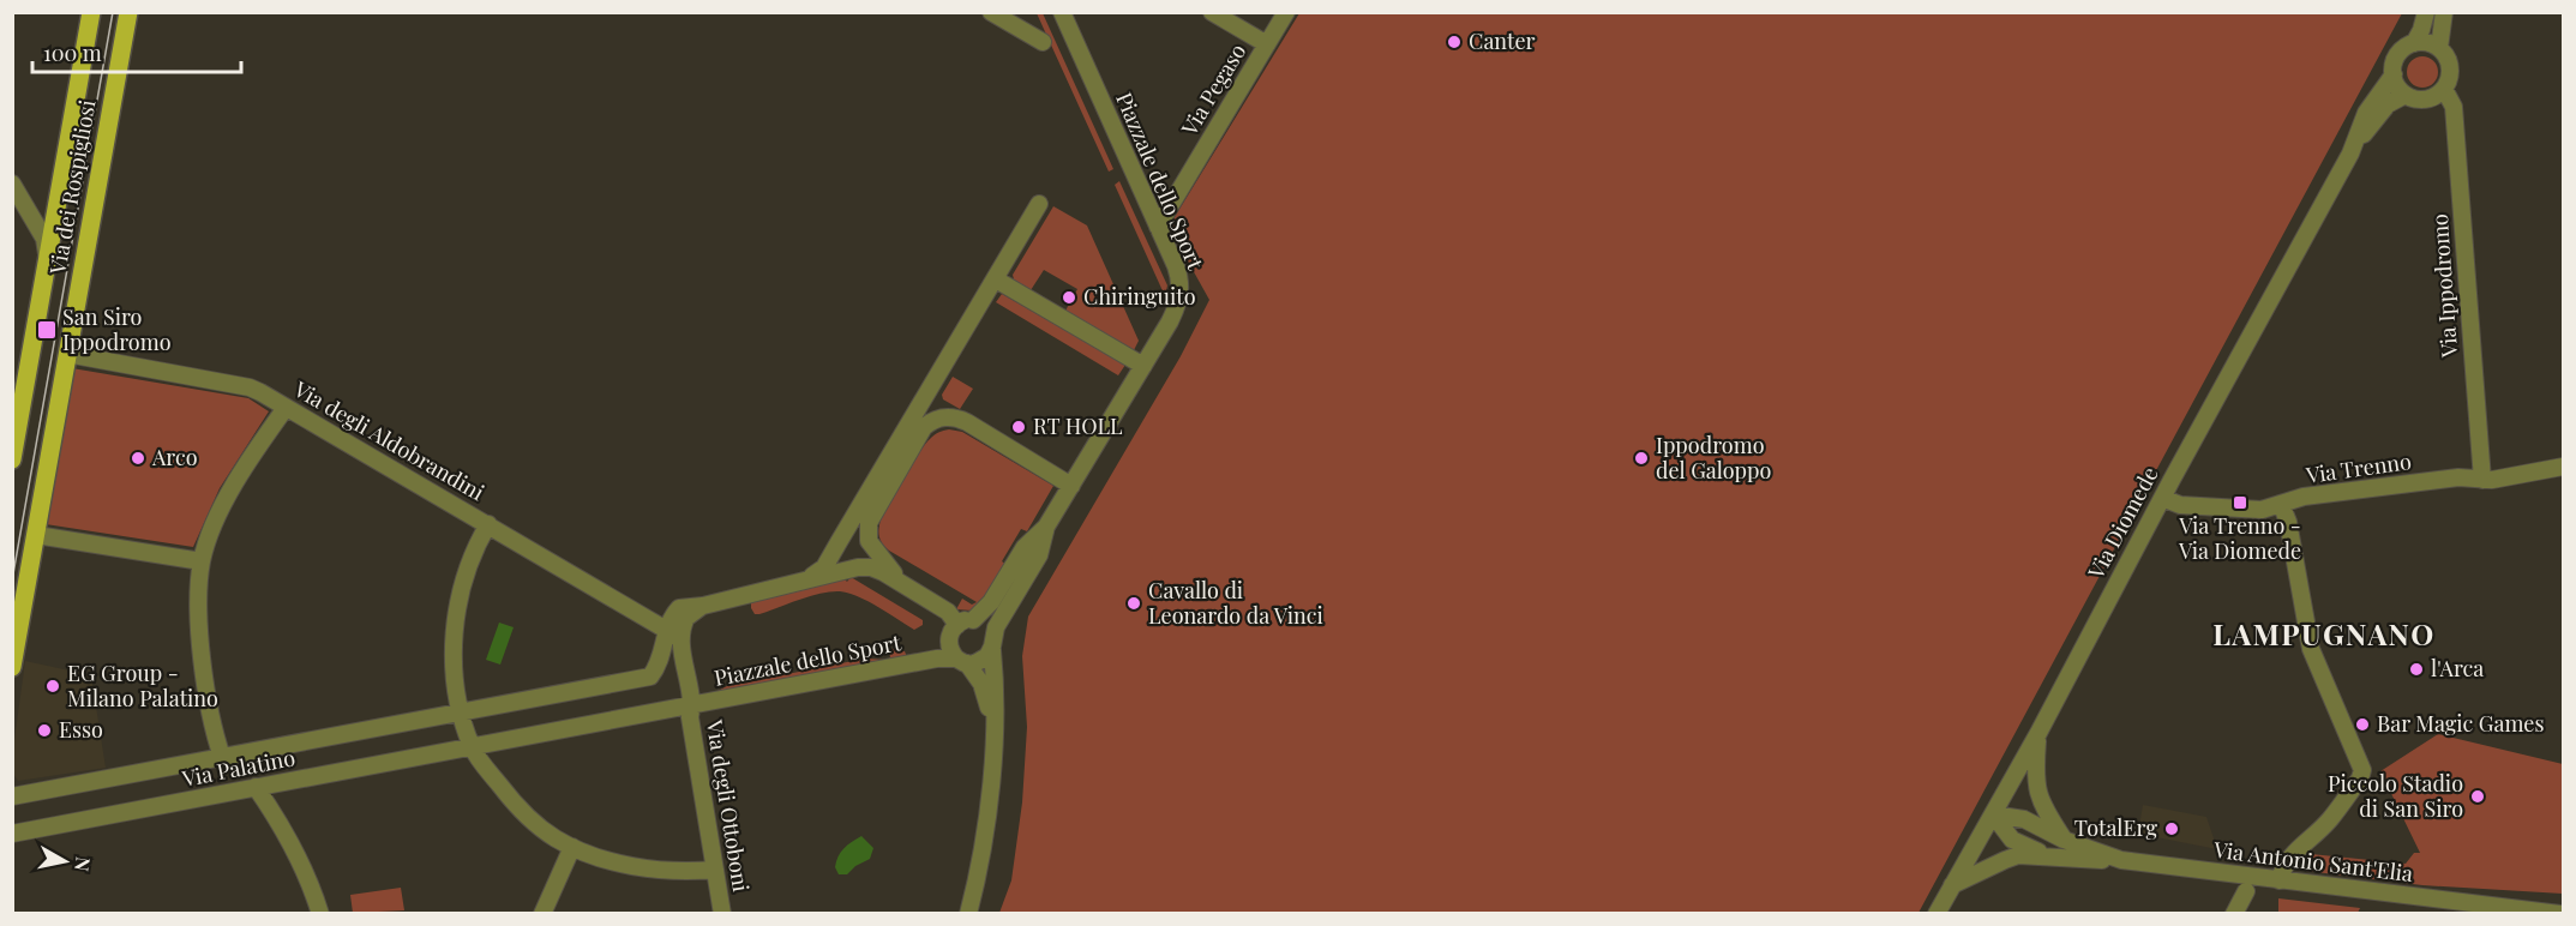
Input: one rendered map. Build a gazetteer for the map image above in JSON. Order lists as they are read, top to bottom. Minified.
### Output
{"streets":{"main road":["Via dei Rospigliosi"],"street":["Via Pegaso","Piazzale dello Sport","Via Ippodromo","Via degli Aldobrandini","Via Trenno","Via Diomede","Via Palatino","Via degli Ottoboni","Via Antonio Sant'Elia"]},"crossings":[["Via Pegaso","Piazzale dello Sport"],["Piazzale dello Sport","Via Palatino"],["Piazzale dello Sport","Via degli Ottoboni"],["Via dei Rospigliosi","Via degli Aldobrandini"],["Via Ippodromo","Via Trenno"],["Via Ippodromo","Via Diomede"],["Via degli Aldobrandini","Via Palatino"],["Via Trenno","Via Diomede"],["Via Diomede","Via Antonio Sant'Elia"],["Via Palatino","Via degli Ottoboni"]],"districts":["LAMPUGNANO"],"places":{"other":["Canter","Chiringuito","RT HOLL","Arco","Ippodromo del Galoppo","Cavallo di Leonardo da Vinci","l'Arca","EG Group - Milano Palatino","Bar Magic Games","Esso","Piccolo Stadio di San Siro","TotalErg"],"transit":["San Siro Ippodromo","Via Trenno - Via Diomede"]},"scale_bar":"100 m","north":"right"}
